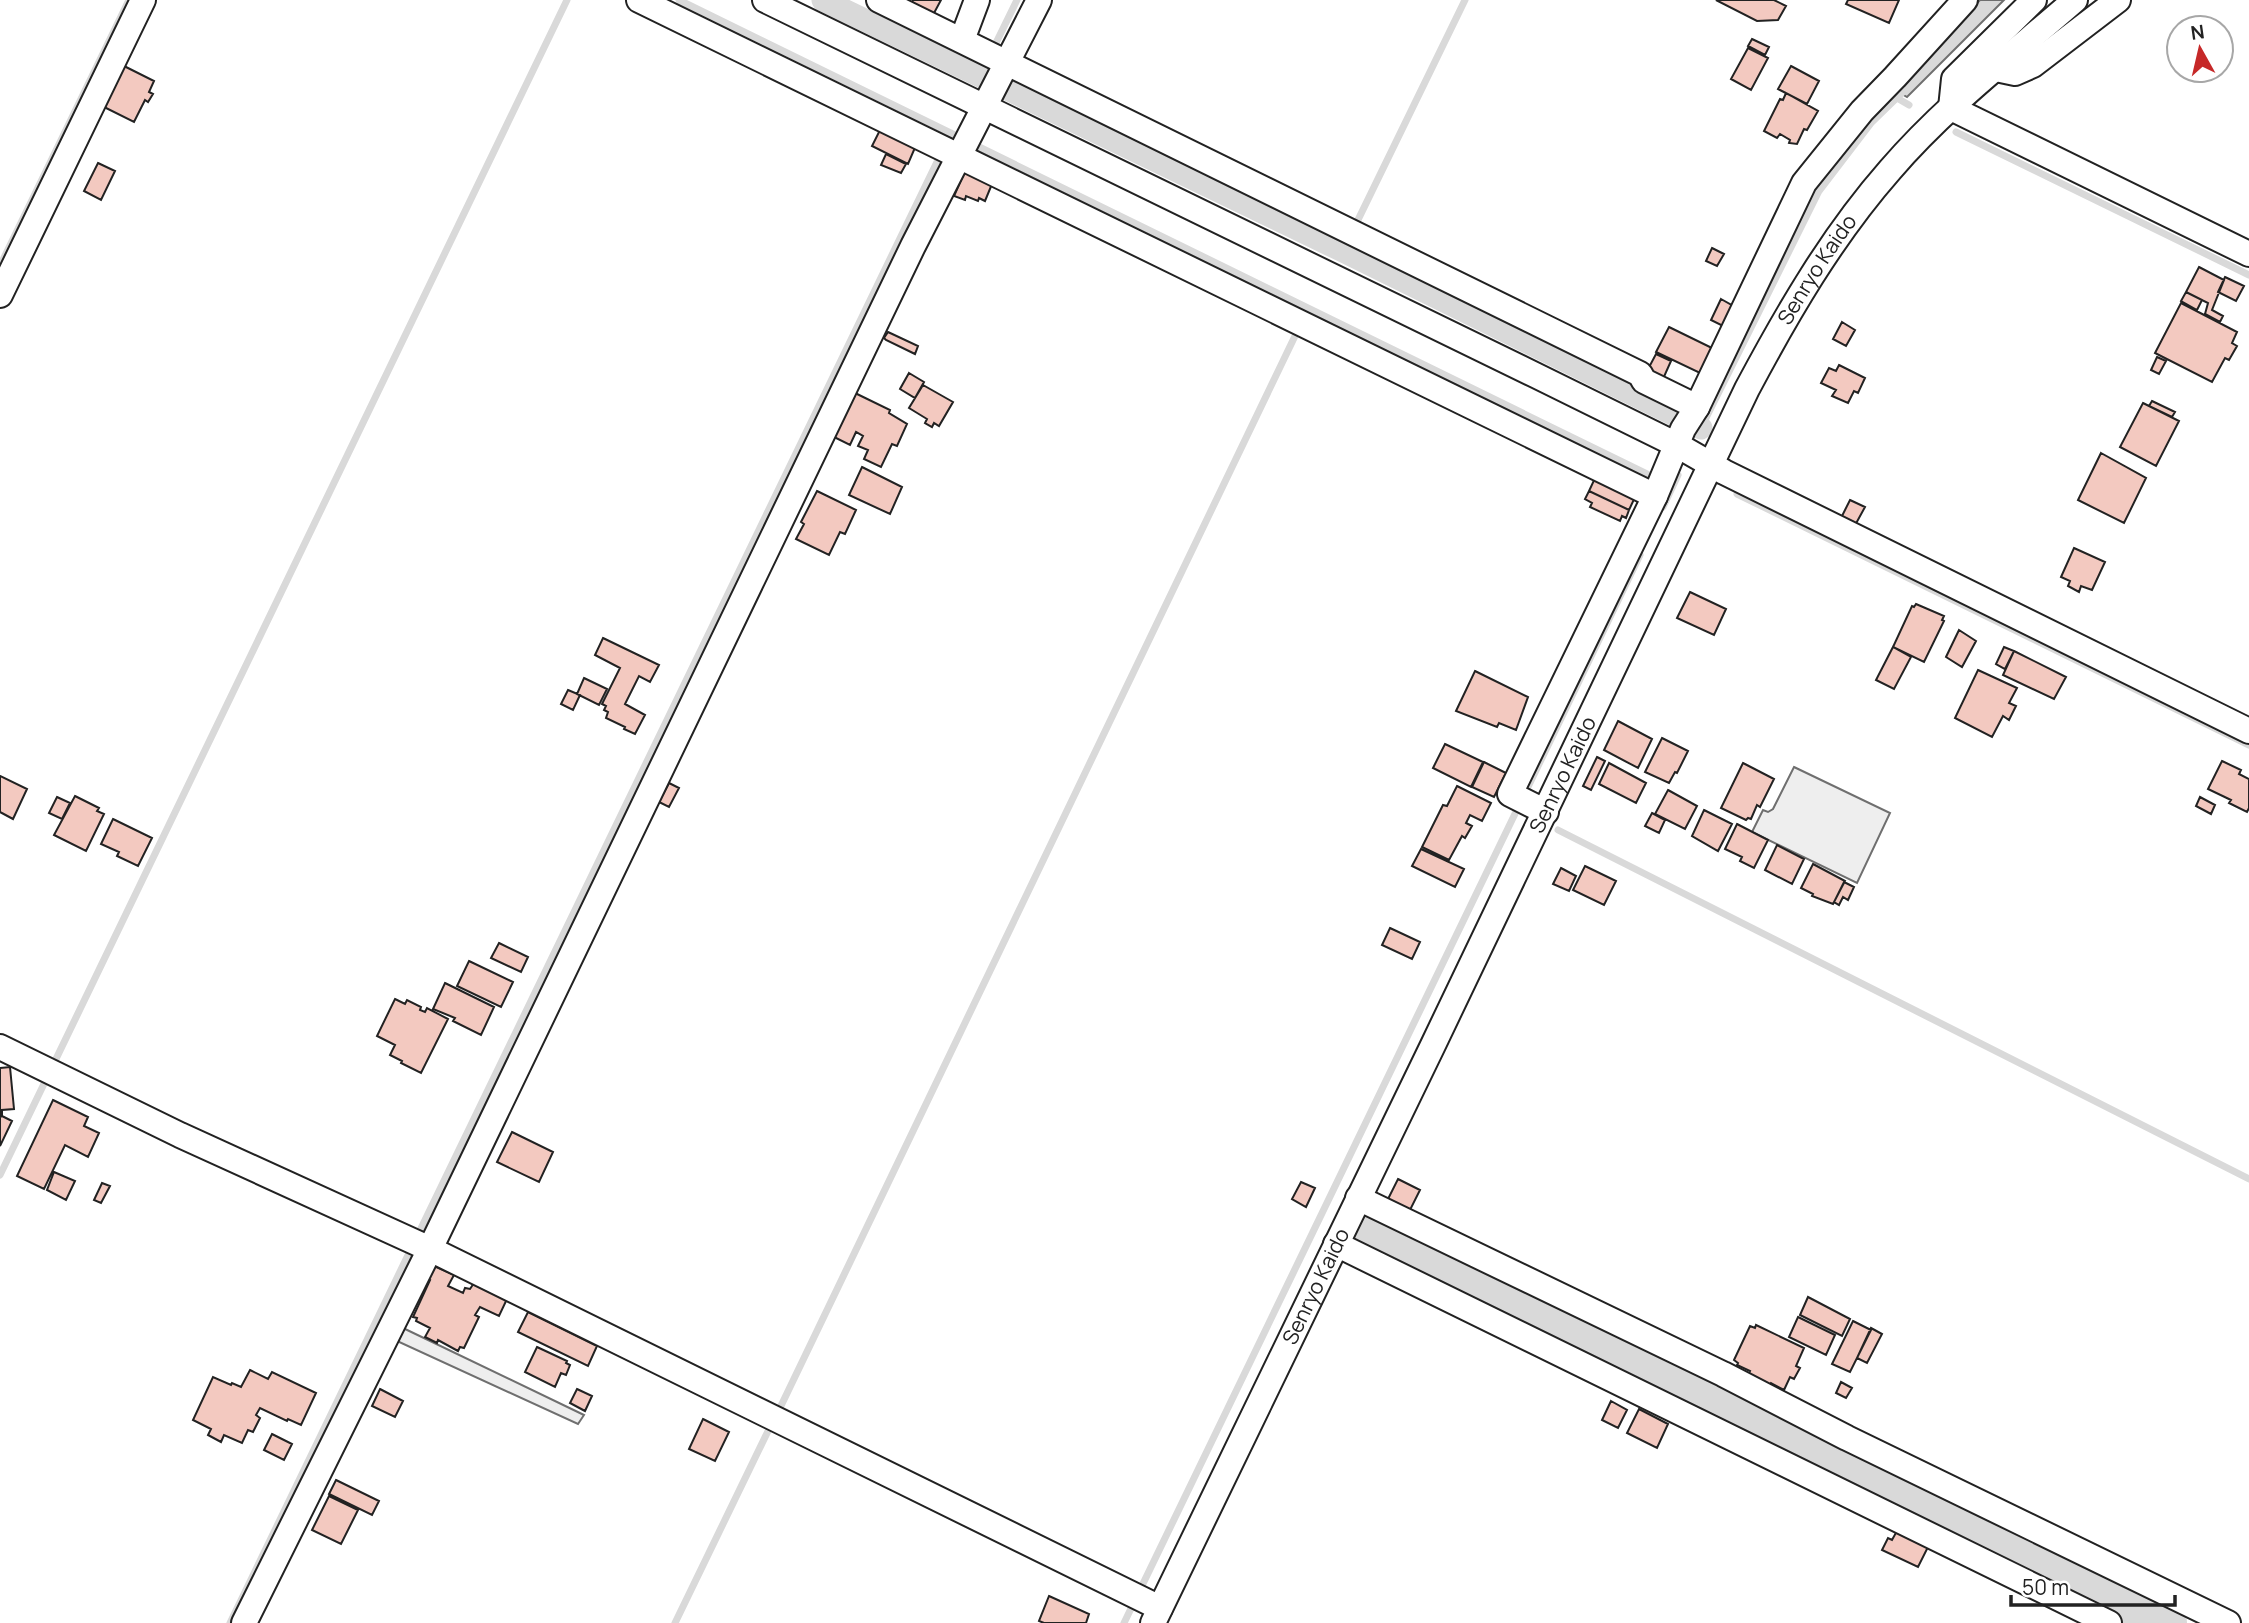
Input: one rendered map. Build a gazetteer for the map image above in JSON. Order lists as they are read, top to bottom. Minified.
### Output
{"streets":{"street":["Senryo Kaido"]},"scale_bar":"50 m","north":"top"}
